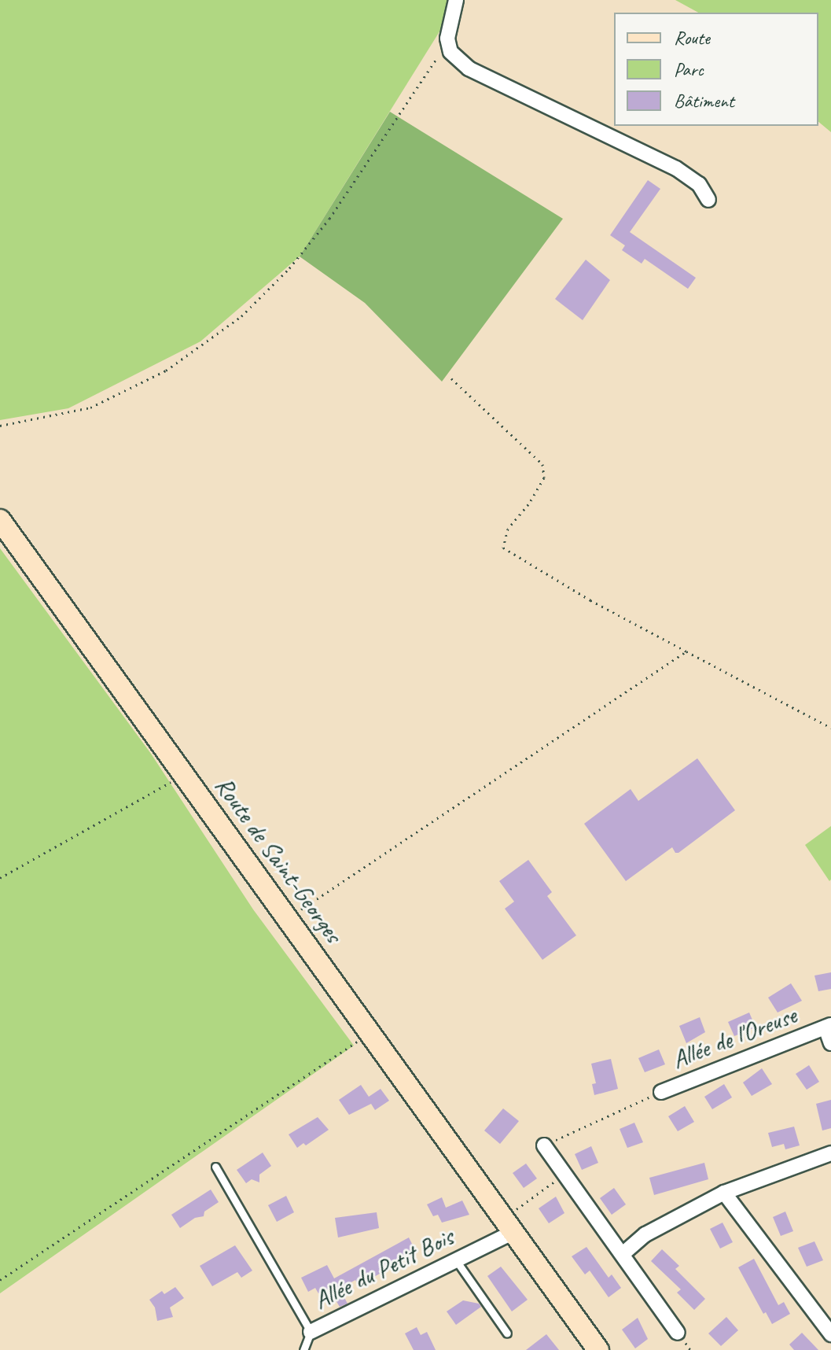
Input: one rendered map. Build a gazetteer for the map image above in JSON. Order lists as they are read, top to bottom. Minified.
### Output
{"streets":{"main road":["Route de Saint-Georges"],"street":["Allée de l'Oreuse","Allée du Petit Bois"]},"crossings":[["Route de Saint-Georges","Allée du Petit Bois"]],"legend":["Route","Parc","Bâtiment"]}
